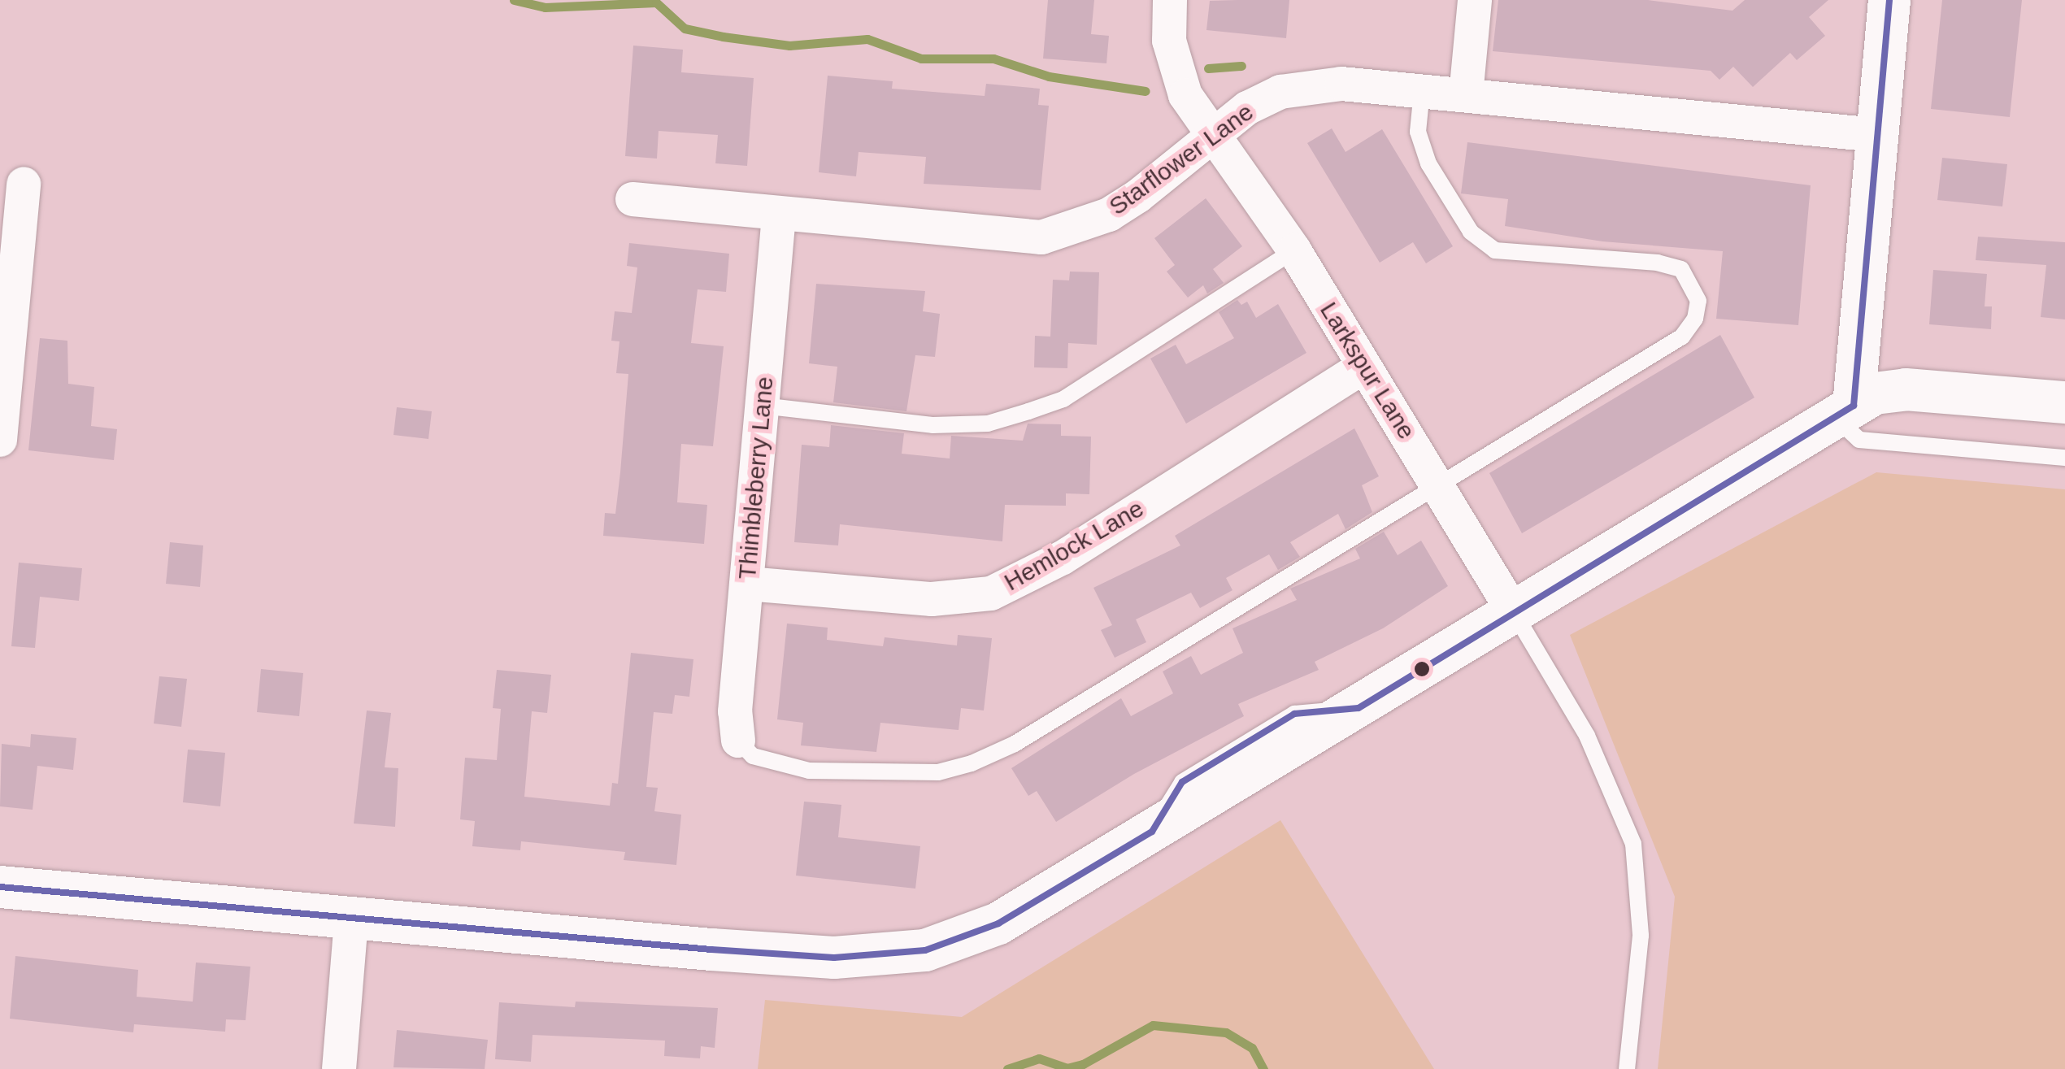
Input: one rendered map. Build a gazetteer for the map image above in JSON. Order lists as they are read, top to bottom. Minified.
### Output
{"streets":{"street":["Starflower Lane","Larkspur Lane","Thimbleberry Lane","Hemlock Lane"]},"crossings":[["Starflower Lane","Larkspur Lane"],["Starflower Lane","Thimbleberry Lane"],["Larkspur Lane","Hemlock Lane"],["Thimbleberry Lane","Hemlock Lane"]]}
